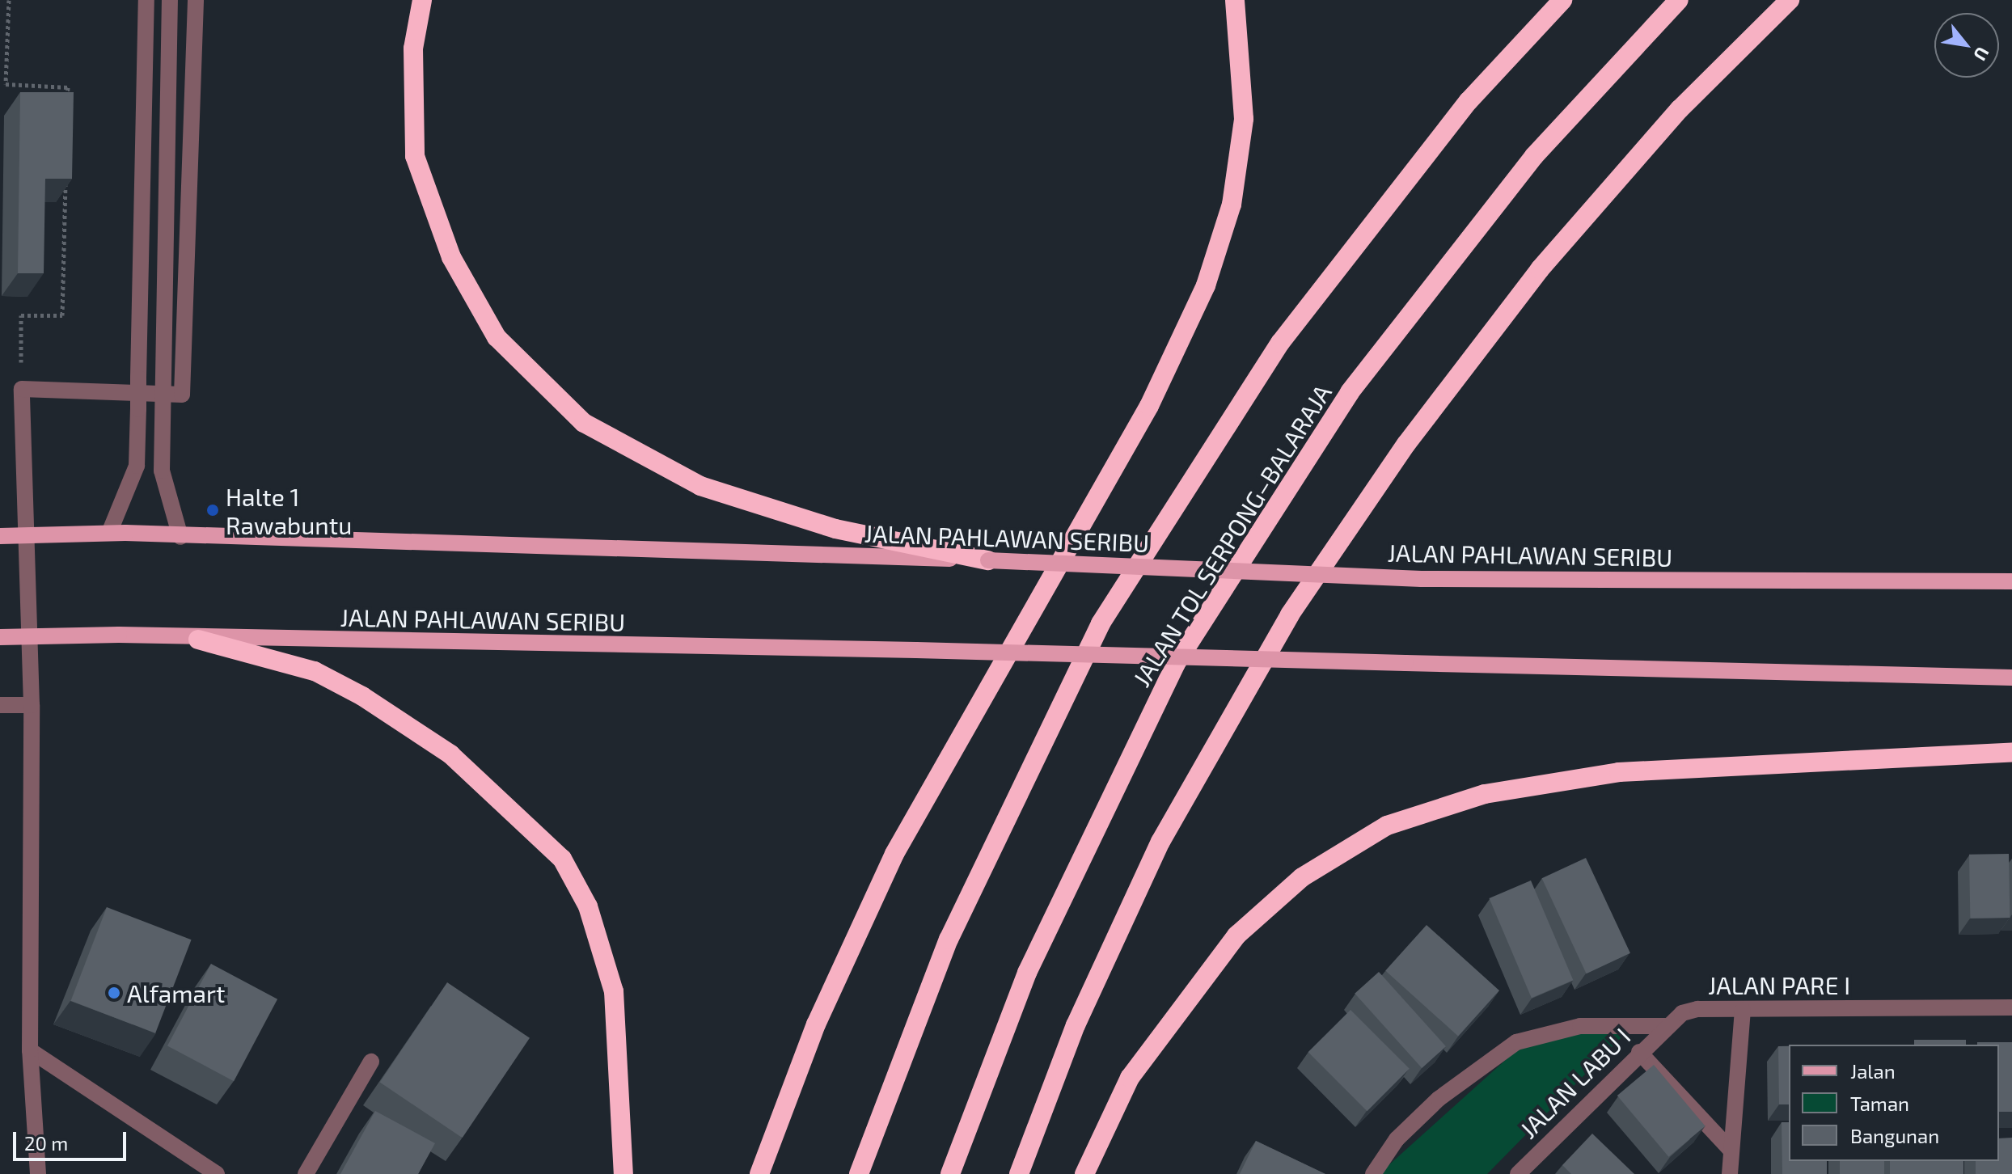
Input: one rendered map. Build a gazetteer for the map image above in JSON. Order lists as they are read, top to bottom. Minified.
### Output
{"streets":{"highway":["JALAN TOL SERPONG–BALARAJA"],"main road":["JALAN PAHLAWAN SERIBU"],"street":["JALAN PARE I","JALAN LABU I"]},"crossings":[["JALAN PARE I","JALAN LABU I"]],"places":["Halte 1 Rawabuntu","Alfamart"],"legend":["Jalan","Taman","Bangunan"],"scale_bar":"20 m","north":"bottom right"}
